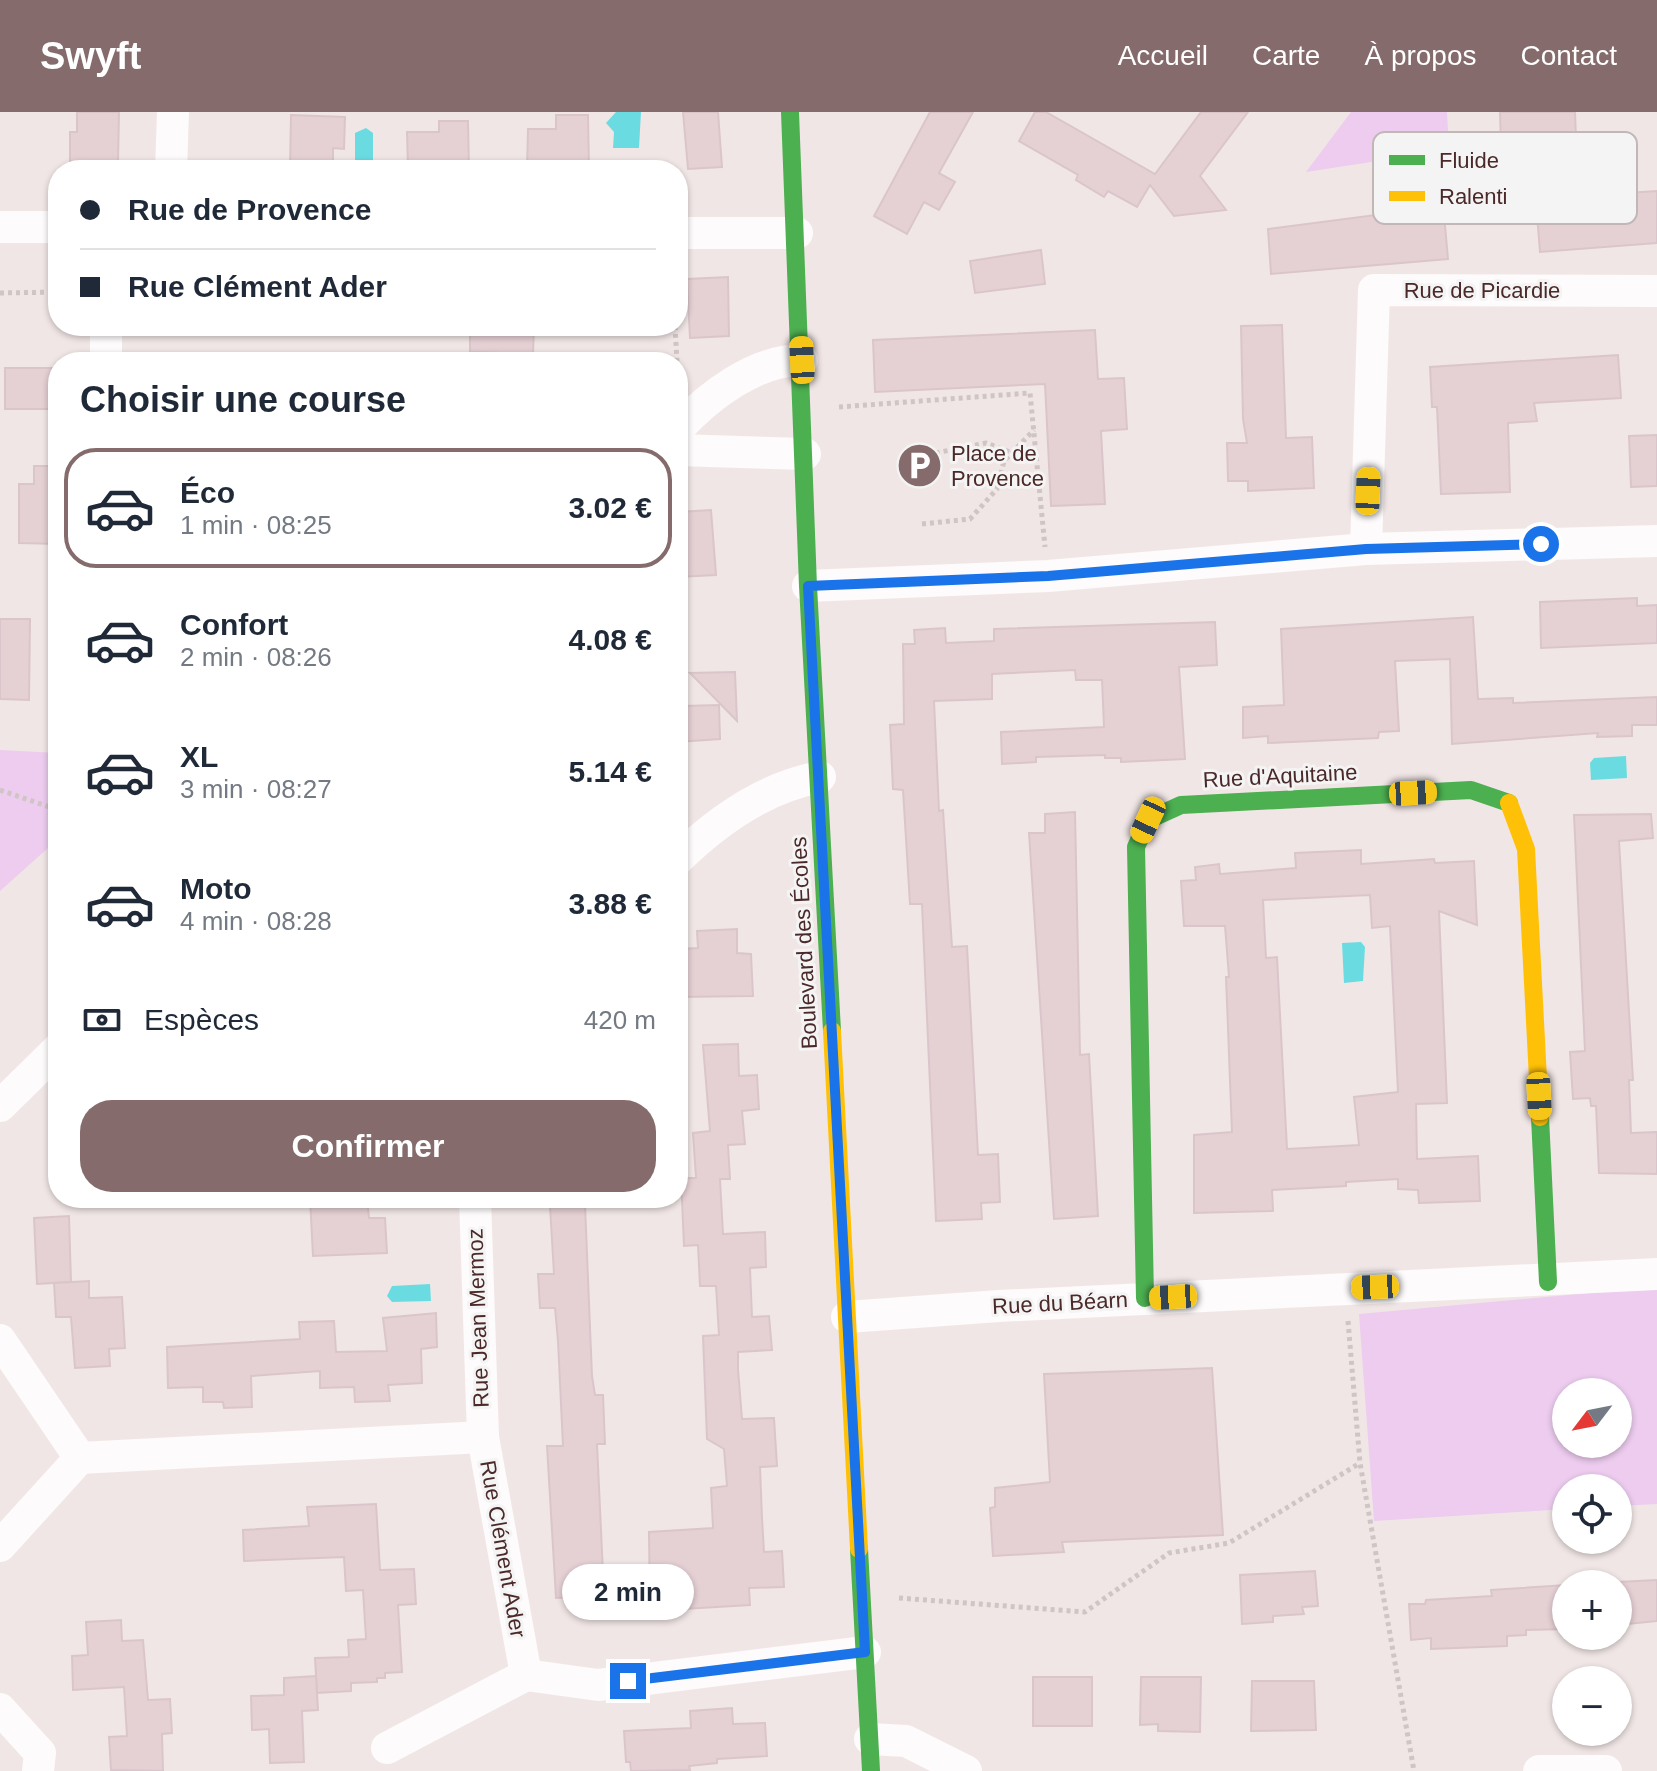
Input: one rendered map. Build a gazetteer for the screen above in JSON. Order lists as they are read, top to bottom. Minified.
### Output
{"streets":{"street":["Rue de Picardie","Rue d'Aquitaine","Boulevard des Écoles","Rue du Béarn","Rue Jean Mermoz","Rue Clément Ader"]},"crossings":[["Rue d'Aquitaine","Rue du Béarn"],["Boulevard des Écoles","Rue du Béarn"],["Rue Jean Mermoz","Rue Clément Ader"]],"places":{"parking":["Place de Provence"]},"legend":["Fluide","Ralenti"],"north":"bottom left","page":{"header":"Swyft","nav":["Accueil","Carte","À propos","Contact"],"banner":["Rue de Provence","Rue Clément Ader"],"heading":"Choisir une course","list":[{"name":"Éco","note":"1 min · 08:25","value":"3.02 €"},{"name":"Confort","note":"2 min · 08:26","value":"4.08 €"},{"name":"XL","note":"3 min · 08:27","value":"5.14 €"},{"name":"Moto","note":"4 min · 08:28","value":"3.88 €"}],"pay":["Espèces","420 m"],"buttons":"Confirmer","map_buttons":["+","−"],"bubble":"2 min"}}
